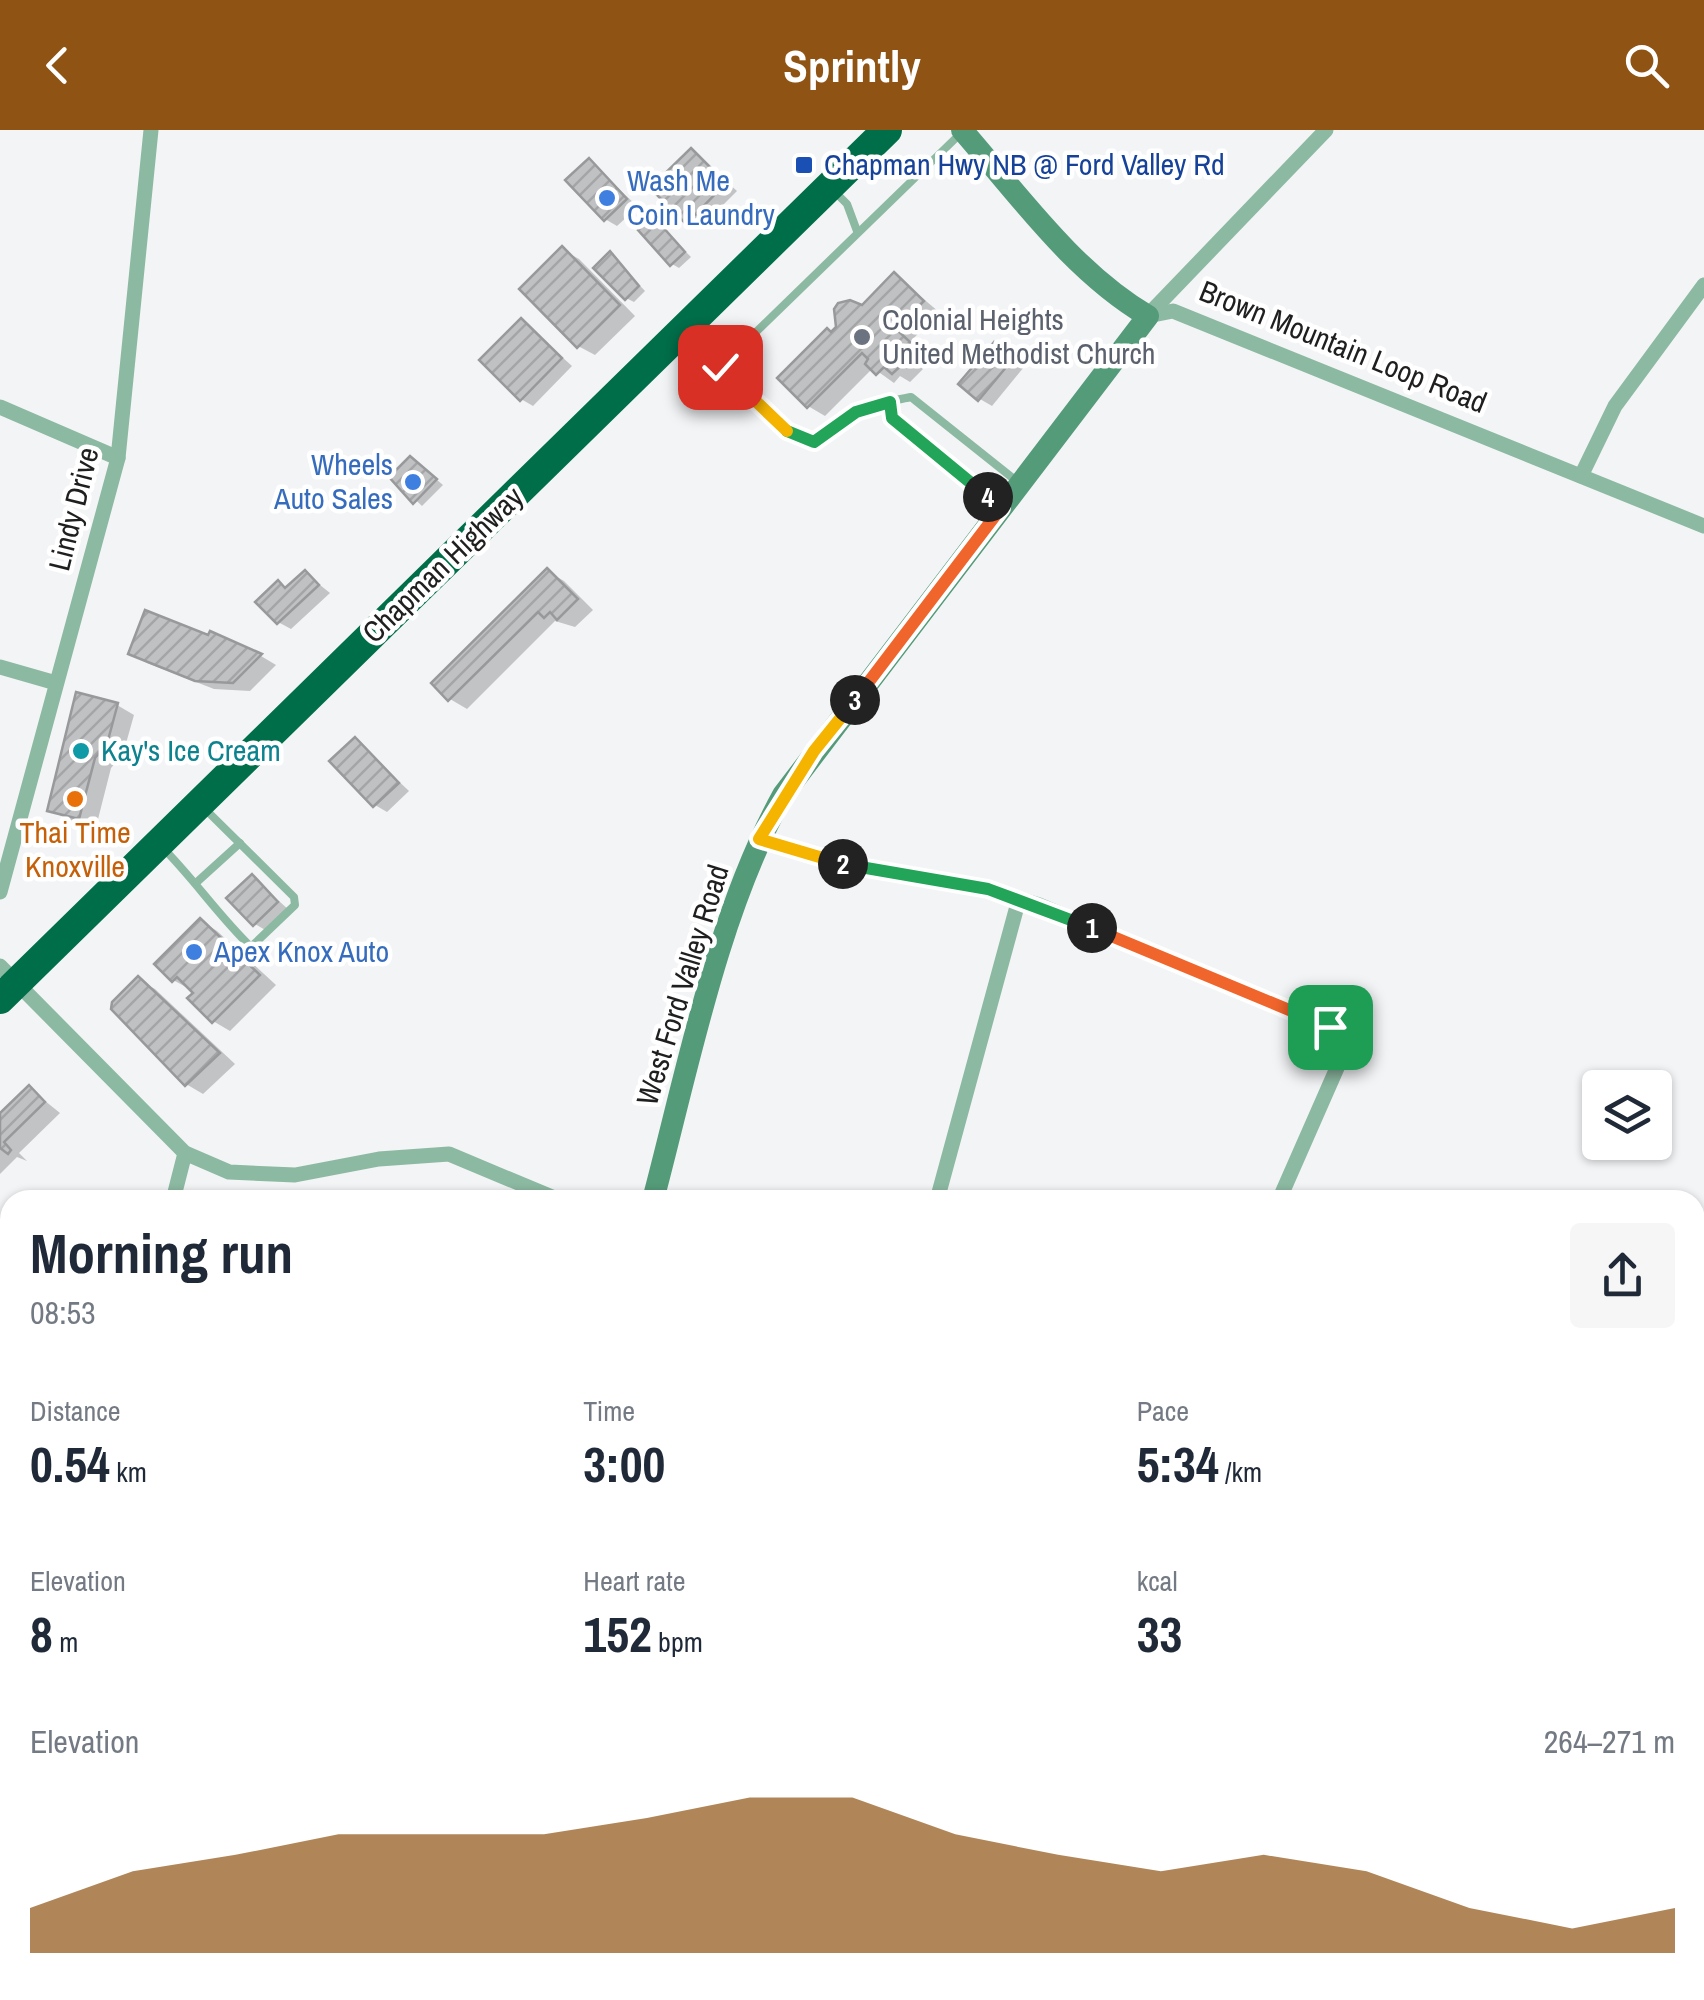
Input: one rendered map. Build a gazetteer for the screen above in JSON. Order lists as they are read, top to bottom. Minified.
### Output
{"streets":{"highway":["Chapman Highway"],"street":["Brown Mountain Loop Road","Lindy Drive","West Ford Valley Road"]},"crossings":[["Brown Mountain Loop Road","West Ford Valley Road"]],"places":{"transit":["Chapman Hwy NB @ Ford Valley Rd"],"other":["Wash Me Coin Laundry","Colonial Heights United Methodist Church","Wheels Auto Sales","Kay's Ice Cream","Thai Time Knoxville","Apex Knox Auto"]},"page":{"header":"Sprintly","pins":["4","3","2","1"],"heading":["Morning run","08:53"],"stats":[["Distance","0.54 km"],["Time","3:00"],["Pace","5:34 /km"],["Elevation","8 m"],["Heart rate","152 bpm"],["kcal","33"]],"chart":["Elevation","264–271 m"]}}
